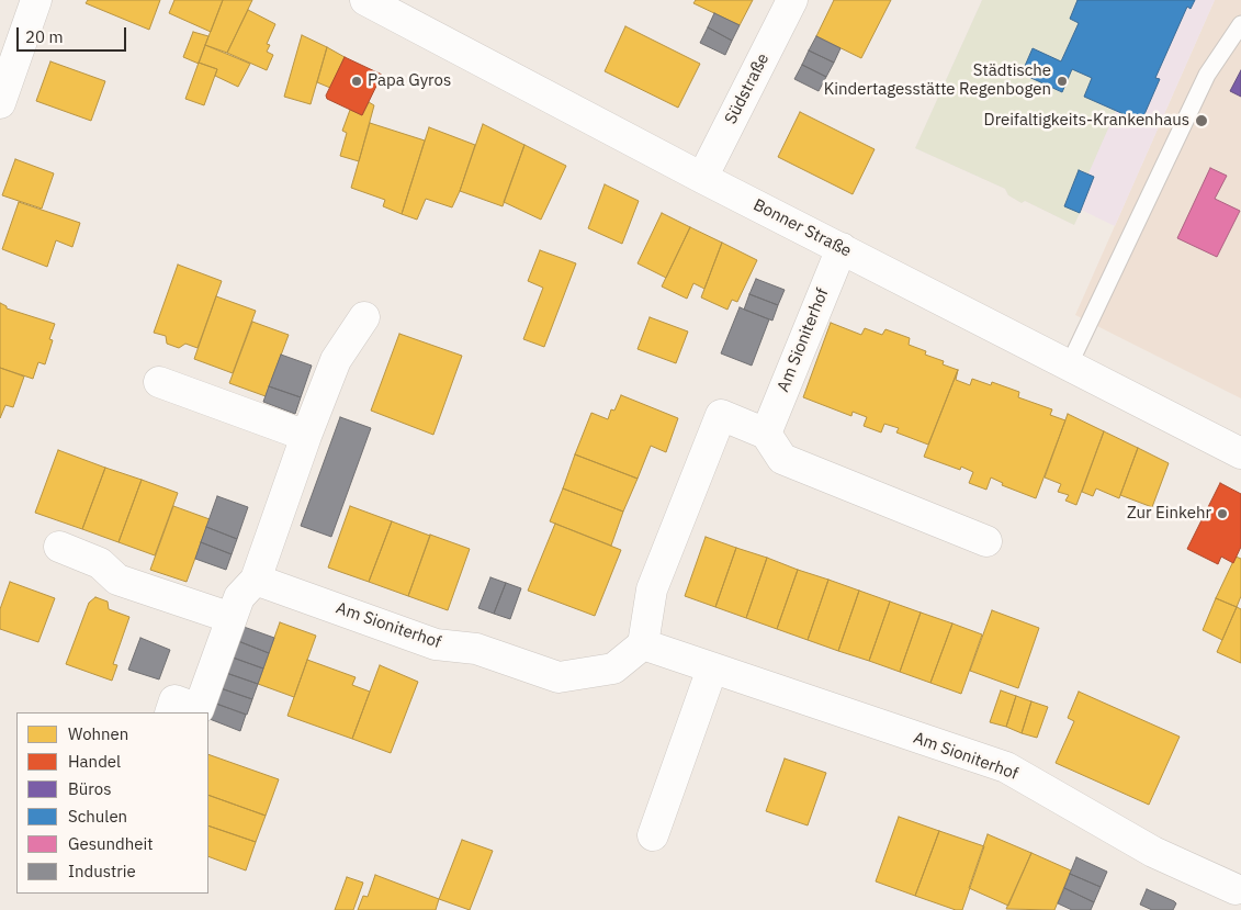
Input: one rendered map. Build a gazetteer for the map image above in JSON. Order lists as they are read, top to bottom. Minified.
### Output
{"streets":{"street":["Südstraße","Bonner Straße","Am Sioniterhof"]},"crossings":[["Südstraße","Bonner Straße"],["Bonner Straße","Am Sioniterhof"]],"places":["Papa Gyros","Städtische Kindertagesstätte Regenbogen","Dreifaltigkeits-Krankenhaus","Zur Einkehr"],"legend":["Wohnen","Handel","Büros","Schulen","Gesundheit","Industrie"],"scale_bar":"20 m"}
